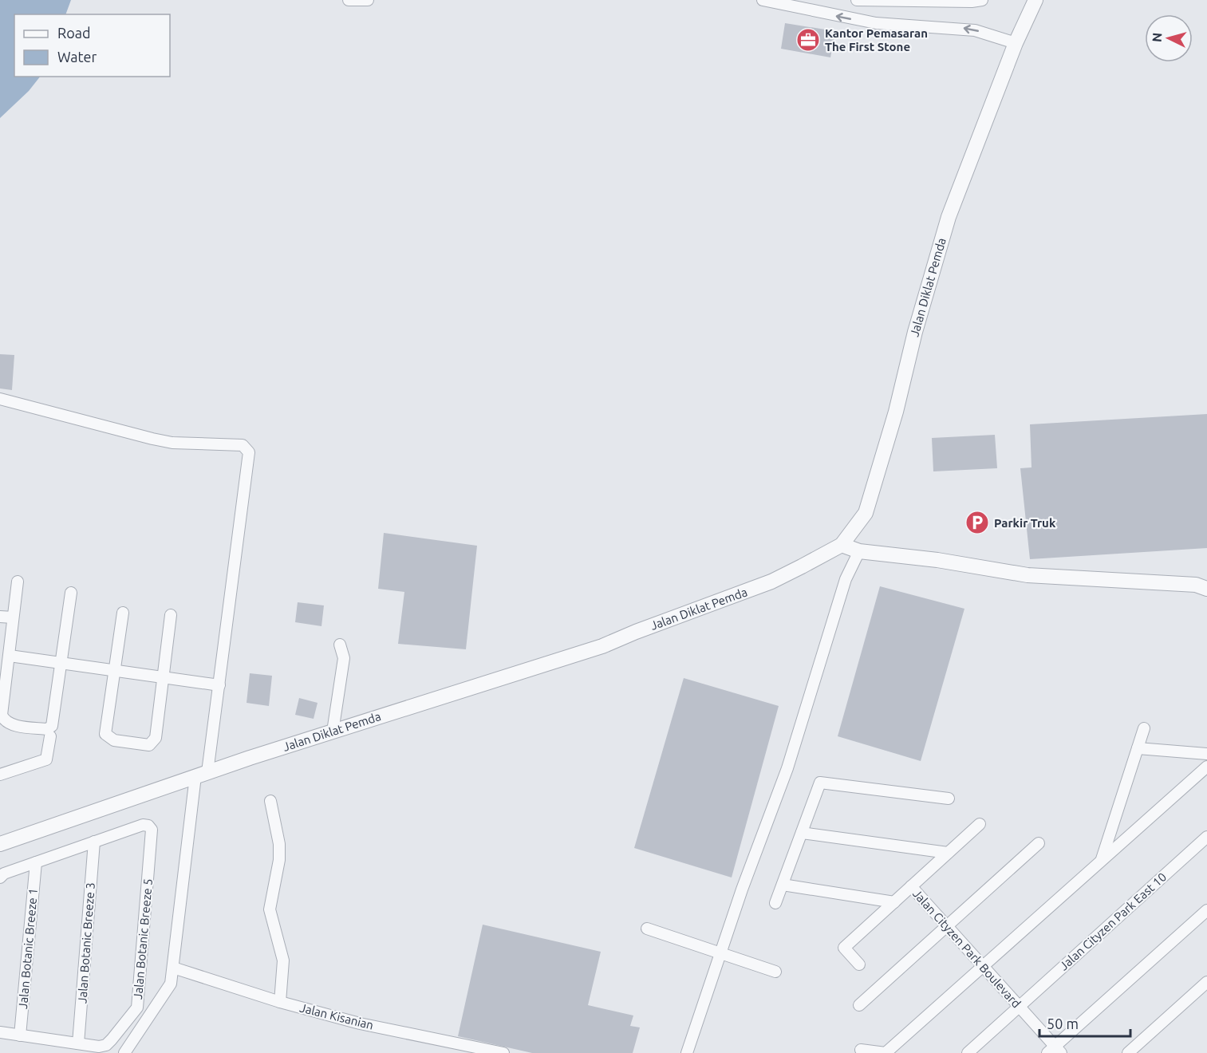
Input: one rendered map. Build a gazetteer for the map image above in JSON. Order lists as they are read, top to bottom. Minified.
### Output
{"streets":{"street":["Jalan Diklat Pemda","Jalan Cityzen Park East 10","Jalan Botanic Breeze 5","Jalan Botanic Breeze 3","Jalan Botanic Breeze 1","Jalan Cityzen Park Boulevard","Jalan Kisanian"]},"crossings":[["Jalan Cityzen Park East 10","Jalan Cityzen Park Boulevard"],["Jalan Botanic Breeze 5","Jalan Botanic Breeze 3"]],"places":{"office":["Kantor Pemasaran The First Stone"],"parking":["Parkir Truk"]},"legend":["Road","Water"],"scale_bar":"50 m","north":"left"}
